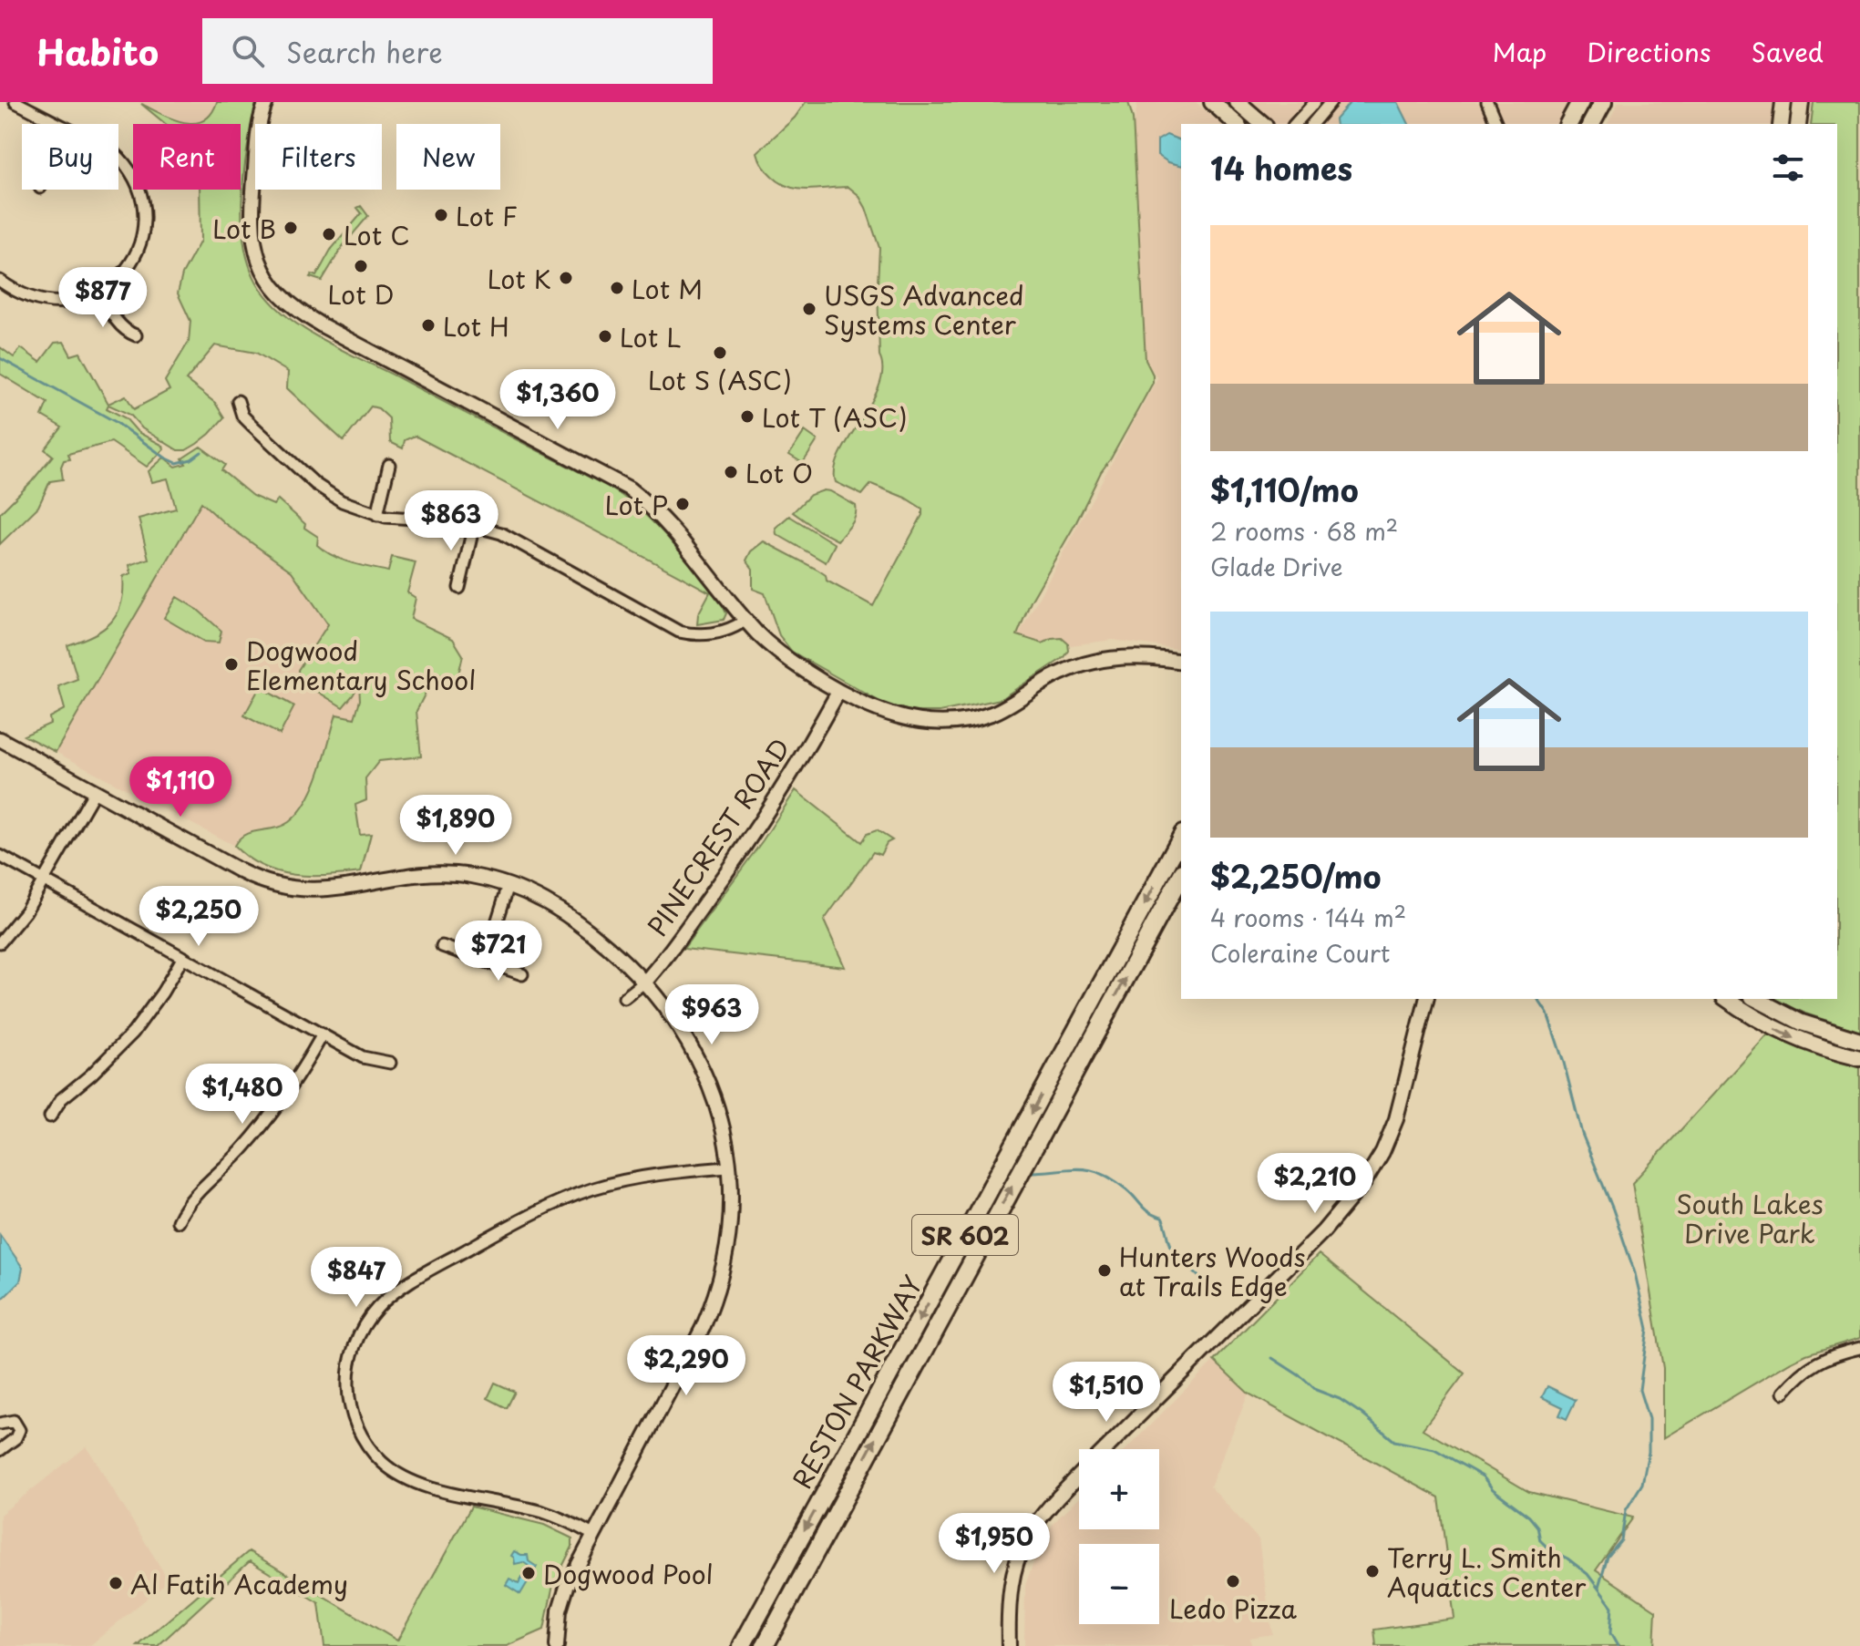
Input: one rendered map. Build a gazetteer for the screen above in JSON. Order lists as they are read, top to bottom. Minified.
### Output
{"streets":{"main road":["SR 602","RESTON PARKWAY"],"street":["PINECREST ROAD"]},"parks":["South Lakes Drive Park"],"places":["Lot F","Lot B","Lot C","Lot D","Lot K","Lot M","USGS Advanced Systems Center","Lot H","Lot L","Lot S (ASC)","Lot T (ASC)","Lot O","Lot P","Dogwood Elementary School","Hunters Woods at Trails Edge","Terry L. Smith Aquatics Center","Dogwood Pool","Ledo Pizza","Al Fatih Academy"],"page":{"header":"Habito","search":"Search here","nav":["Map","Directions","Saved"],"chip":["Buy","Rent","Filters","New"],"heading":"14 homes","list":[{"name":"$1,110/mo","note":"2 rooms · 68 m² · Glade Drive"},{"name":"$2,250/mo","note":"4 rooms · 144 m² · Coleraine Court"}],"price":["$877","$1,360","$863","$1,110","$1,890","$2,250","$721","$963","$1,480","$2,210","$847","$2,290","$1,510","$1,950"],"map_buttons":["+","−"]}}
